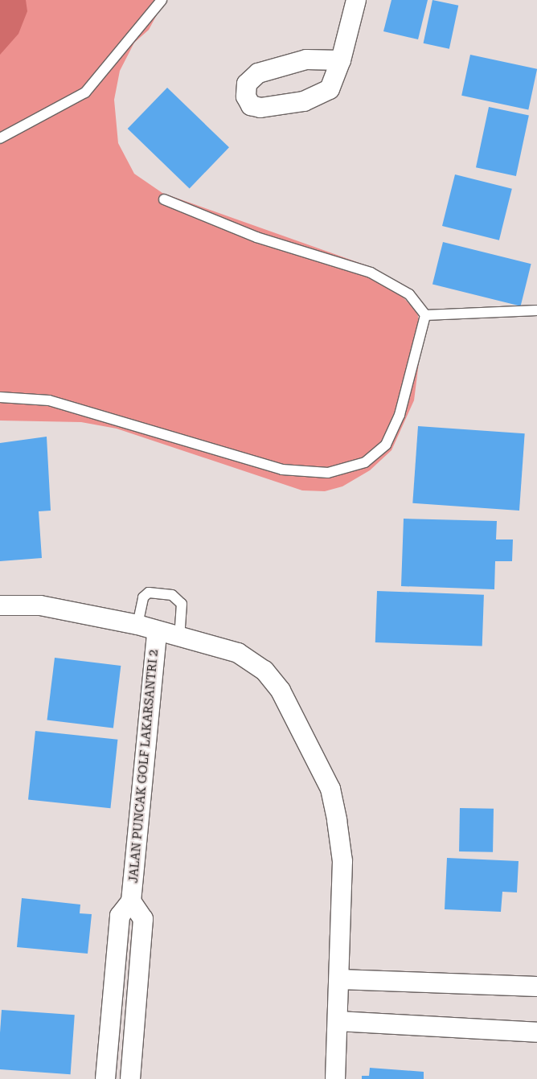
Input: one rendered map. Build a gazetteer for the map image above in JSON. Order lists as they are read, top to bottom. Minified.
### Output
{"streets":{"street":["JALAN PUNCAK GOLF LAKARSANTRI 2"]}}
